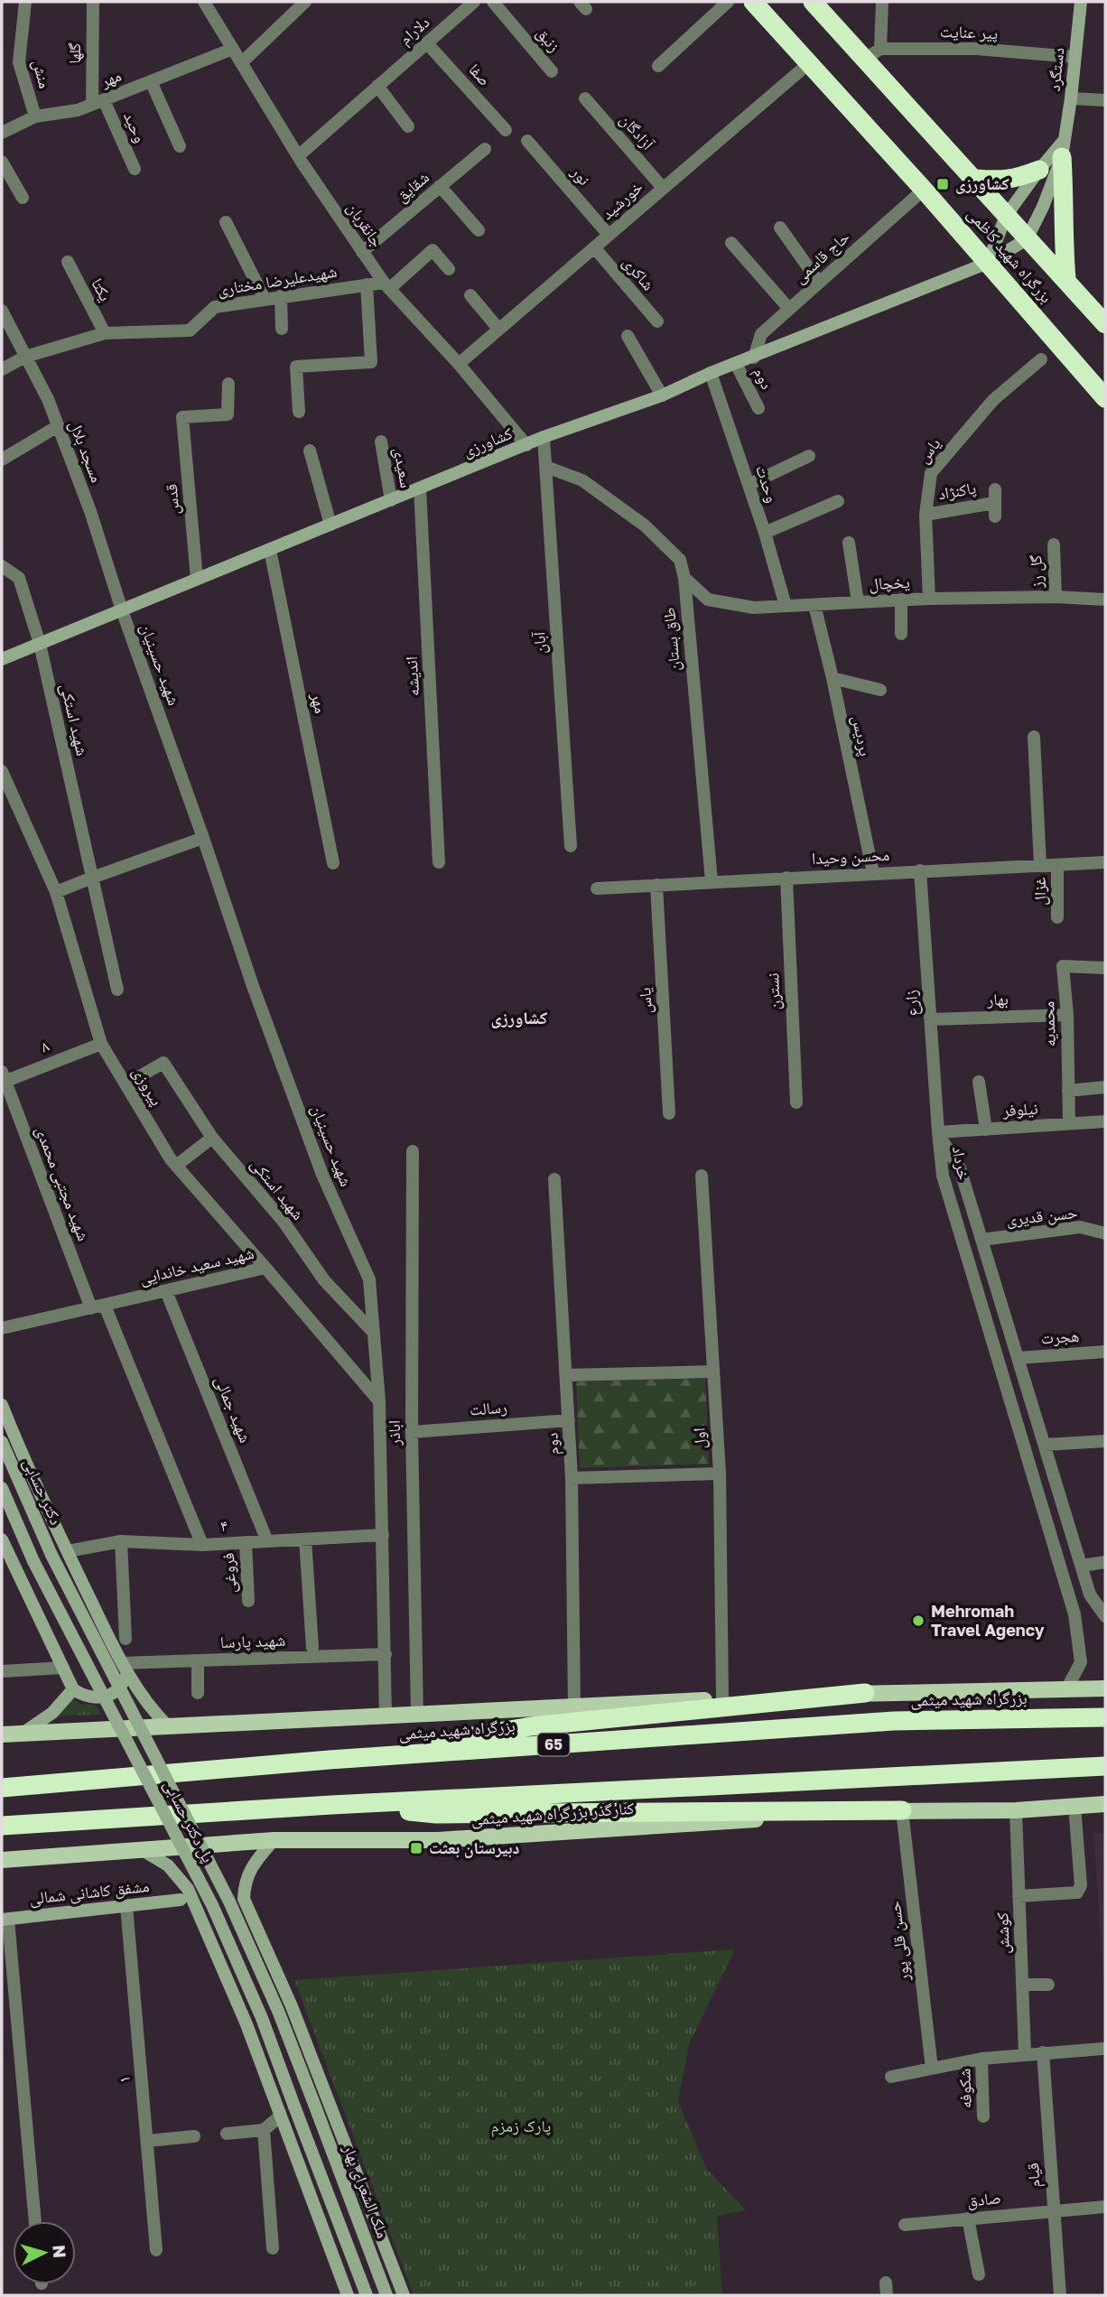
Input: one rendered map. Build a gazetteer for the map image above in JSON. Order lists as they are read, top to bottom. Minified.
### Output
{"streets":{"highway":["بزرگراه شهید کاظمی","بزرگراه شهید میثمی","65"],"main road":["دستگرد","کشاورزی","دکتر حسابی","کنارگذر بزرگراه شهید میثمی","پل دکتر حسابی","مشفق کاشانی شمالی","ملک الشعرای بهار"],"street":["دلارام","پیر عنایت","زنبق","گلها","منش","صفا","مهر","وحید","آزادگان","نور","شقایق","خورشید","جانقربان","حاج قاسمی","شاکری","شهیدعلیرضا مختاری","یکتا","دوم","یاس","مسجد بلال","سعیدی","وحدت","پاکنژاد","قدس","گل رز","یخچال","طاق بستان","آبان","شهید حسینیان","اندیشه","شهید استکی","پردیس","محسن وحیدا","غزال","نسترن","بهار","زارع","محمدیه","۸","پیروزی","نیلوفر","خرداد","شهید مجتبی محمدی","حسن قدیری","شهید سعید خاندایی","هجرت","رسالت","شهید جمالی","اباذر","اول","۴","فروغی","شهید پارسا","کوشش","حسن قلی پور","۱","شکوفه","قیام","صادق"]},"crossings":[["دلارام","صفا"],["دلارام","جانقربان"],["پیر عنایت","دستگرد"],["پیر عنایت","بزرگراه شهید کاظمی"],["گلها","مهر"],["گلها","وحید"],["دستگرد","بزرگراه شهید کاظمی"],["دستگرد","کشاورزی"],["منش","مهر"],["مهر","وحید"],["مهر","جانقربان"],["مهر","کشاورزی"],["آزادگان","خورشید"],["نور","خورشید"],["شقایق","جانقربان"],["خورشید","جانقربان"],["خورشید","بزرگراه شهید کاظمی"],["خورشید","شاکری"],["جانقربان","شهیدعلیرضا مختاری"],["جانقربان","کشاورزی"],["بزرگراه شهید کاظمی","حاج قاسمی"],["بزرگراه شهید کاظمی","کشاورزی"],["حاج قاسمی","کشاورزی"],["شهیدعلیرضا مختاری","یکتا"],["شهیدعلیرضا مختاری","مسجد بلال"],["دوم","کشاورزی"],["دوم","رسالت"],["کشاورزی","مسجد بلال"],["کشاورزی","سعیدی"],["کشاورزی","وحدت"],["کشاورزی","قدس"],["کشاورزی","آبان"],["کشاورزی","شهید حسینیان"],["کشاورزی","اندیشه"],["کشاورزی","شهید استکی"],["یاس","پاکنژاد"],["یاس","یخچال"],["یاس","محسن وحیدا"],["مسجد بلال","شهید حسینیان"],["وحدت","یخچال"],["گل رز","یخچال"],["یخچال","طاق بستان"],["یخچال","پردیس"],["طاق بستان","آبان"],["طاق بستان","محسن وحیدا"],["شهید حسینیان","شهید استکی"],["شهید حسینیان","شهید سعید خاندایی"],["شهید حسینیان","۴"],["شهید حسینیان","شهید پارسا"],["شهید استکی","پیروزی"],["پردیس","محسن وحیدا"],["محسن وحیدا","غزال"],["محسن وحیدا","نسترن"],["محسن وحیدا","زارع"],["بهار","زارع"],["بهار","محمدیه"],["زارع","نیلوفر"],["زارع","خرداد"],["محمدیه","نیلوفر"],["۸","پیروزی"],["۸","شهید مجتبی محمدی"],["پیروزی","شهید سعید خاندایی"],["نیلوفر","خرداد"],["خرداد","حسن قدیری"],["خرداد","هجرت"],["شهید مجتبی محمدی","شهید سعید خاندایی"],["شهید سعید خاندایی","شهید جمالی"],["رسالت","اباذر"],["شهید جمالی","۴"],["دکتر حسابی","پل دکتر حسابی"],["۴","فروغی"],["کنارگذر بزرگراه شهید میثمی","کوشش"],["کنارگذر بزرگراه شهید میثمی","حسن قلی پور"],["پل دکتر حسابی","ملک الشعرای بهار"],["مشفق کاشانی شمالی","۱"],["قیام","صادق"]],"districts":["کشاورزی"],"parks":["پارک زمزم"],"places":{"transit":["کشاورزی","دبیرستان بعثت"],"other":["Mehromah Travel Agency"]},"north":"right"}
